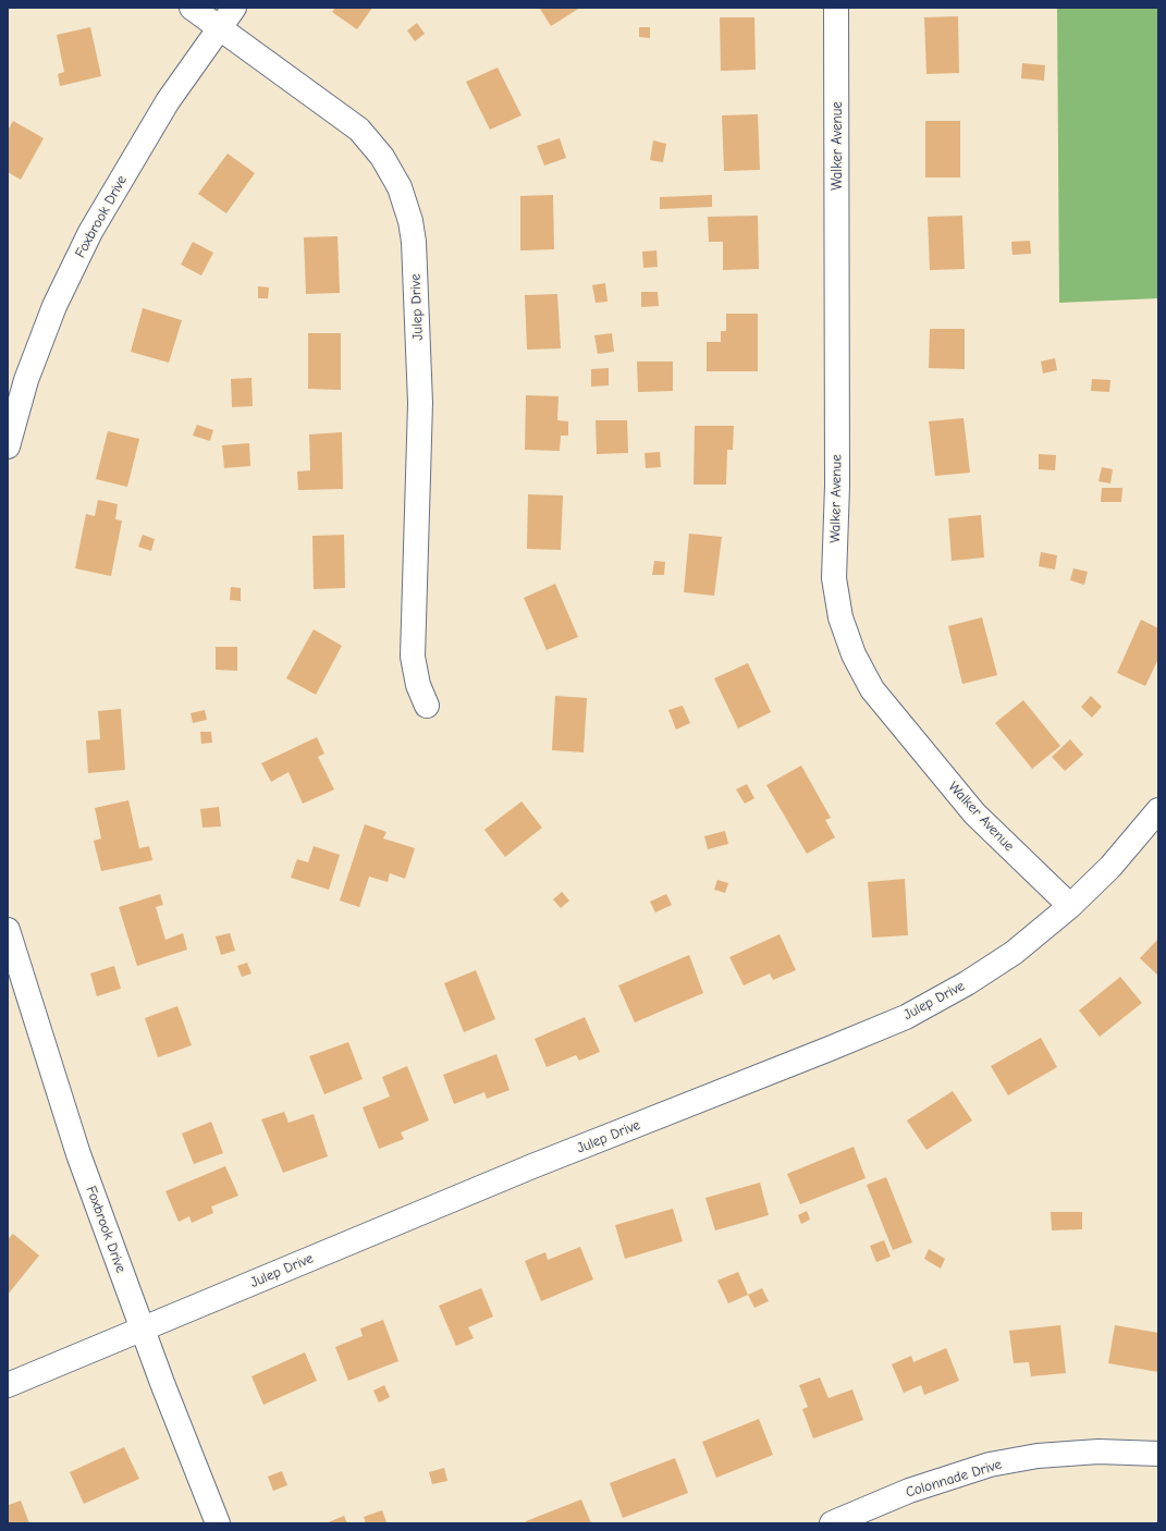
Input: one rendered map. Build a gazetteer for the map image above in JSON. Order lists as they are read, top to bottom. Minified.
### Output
{"streets":{"street":["Walker Avenue","Foxbrook Drive","Julep Drive","Colonnade Drive"]},"crossings":[["Walker Avenue","Julep Drive"],["Foxbrook Drive","Julep Drive"]]}
